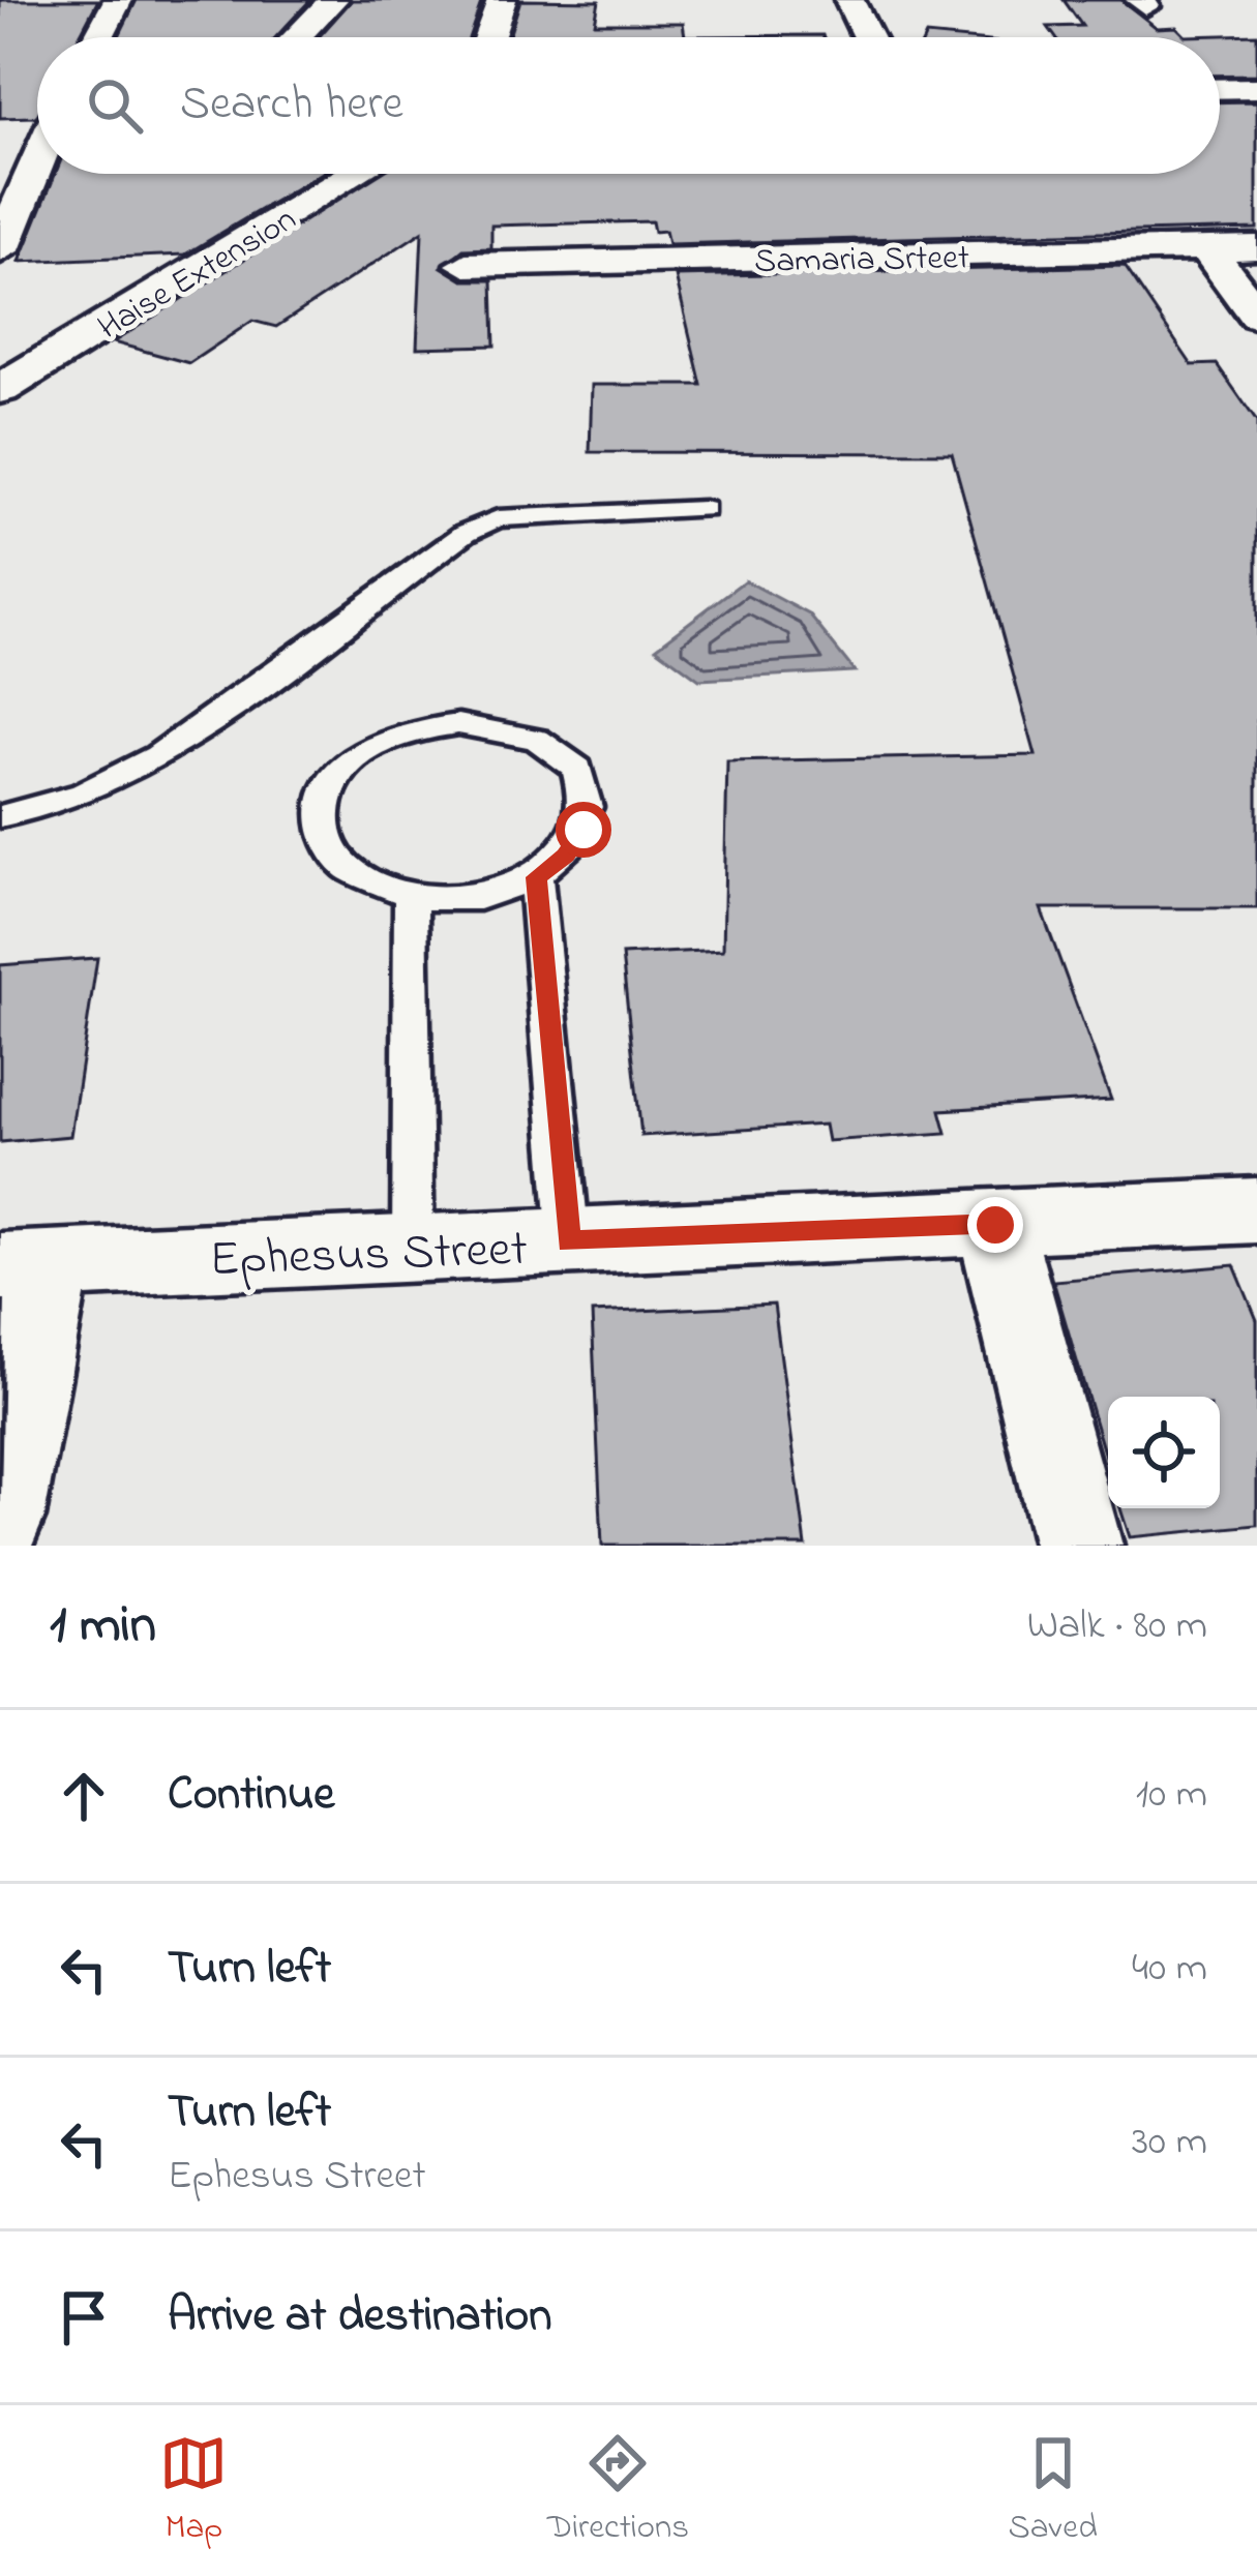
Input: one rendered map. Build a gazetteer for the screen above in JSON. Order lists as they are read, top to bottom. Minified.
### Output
{"streets":{"street":["Samaria Srteet","Haise Extension","Ephesus Street"]},"page":{"search":"Search here","heading":["1 min","Walk · 80 m"],"list":[["Continue","10 m"],["Turn left","40 m"],["Turn left","Ephesus Street","30 m"],"Arrive at destination"],"nav":["Map","Directions","Saved"]}}
